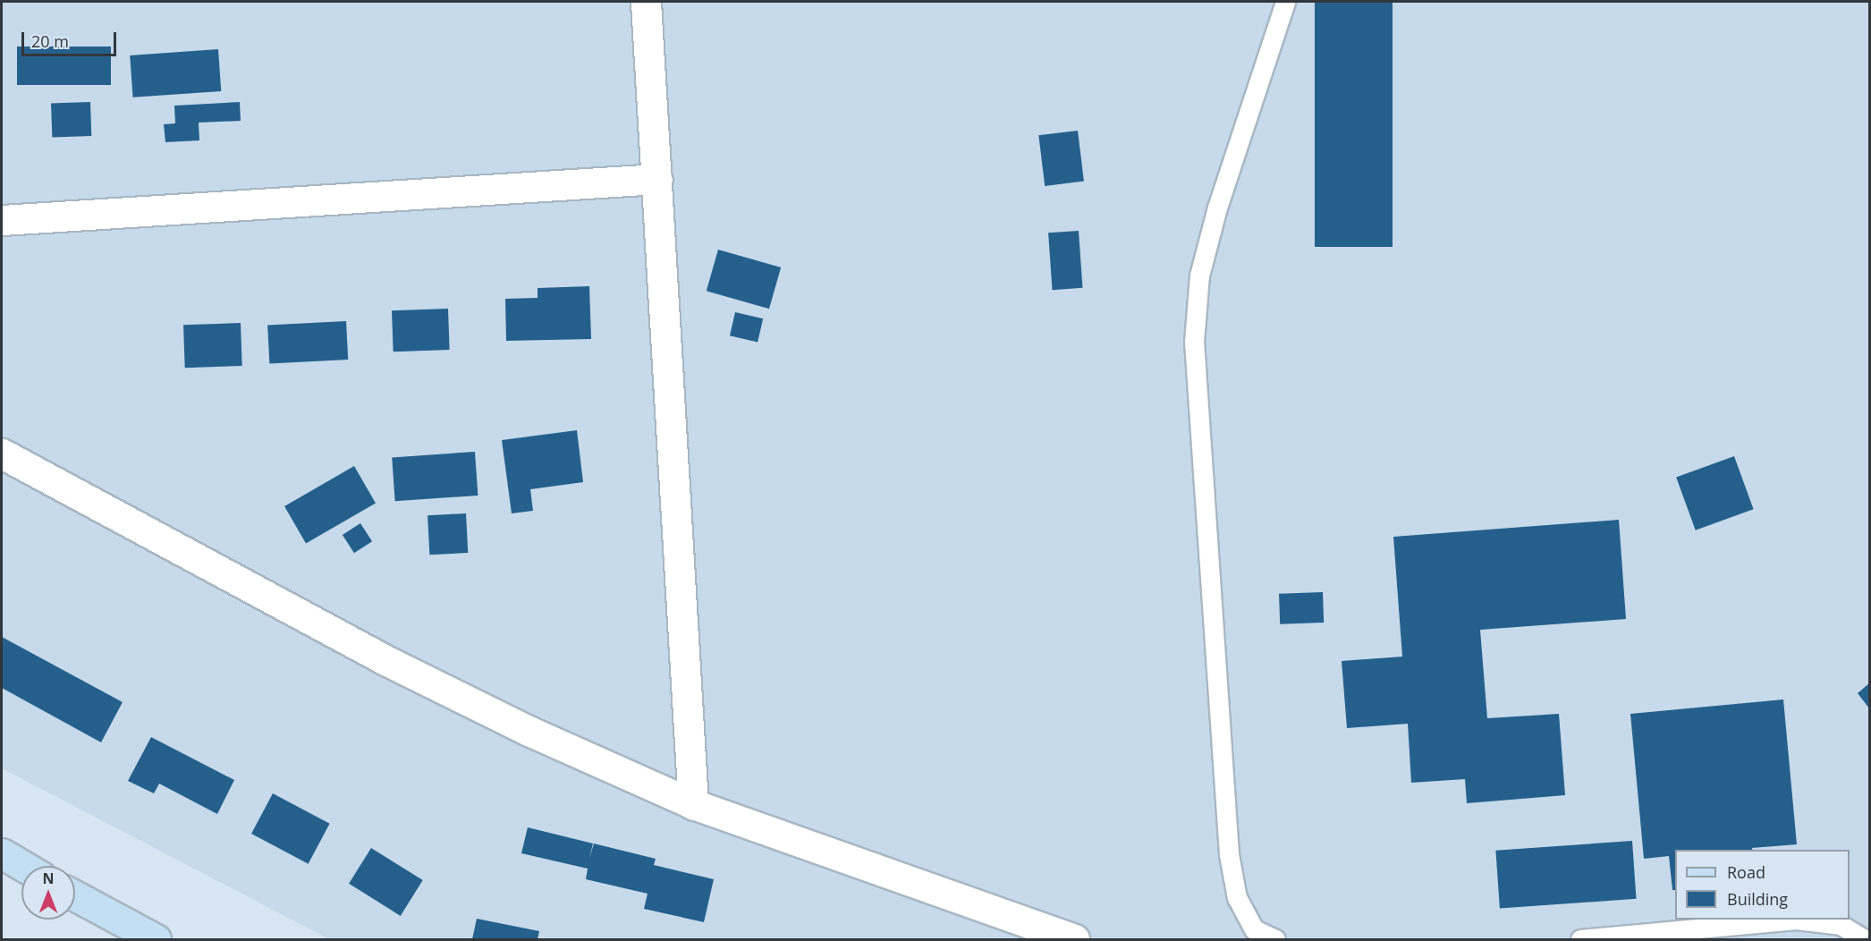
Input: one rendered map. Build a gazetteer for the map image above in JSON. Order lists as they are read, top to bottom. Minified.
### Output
{"legend":["Road","Building"],"scale_bar":"20 m","north":"top"}
